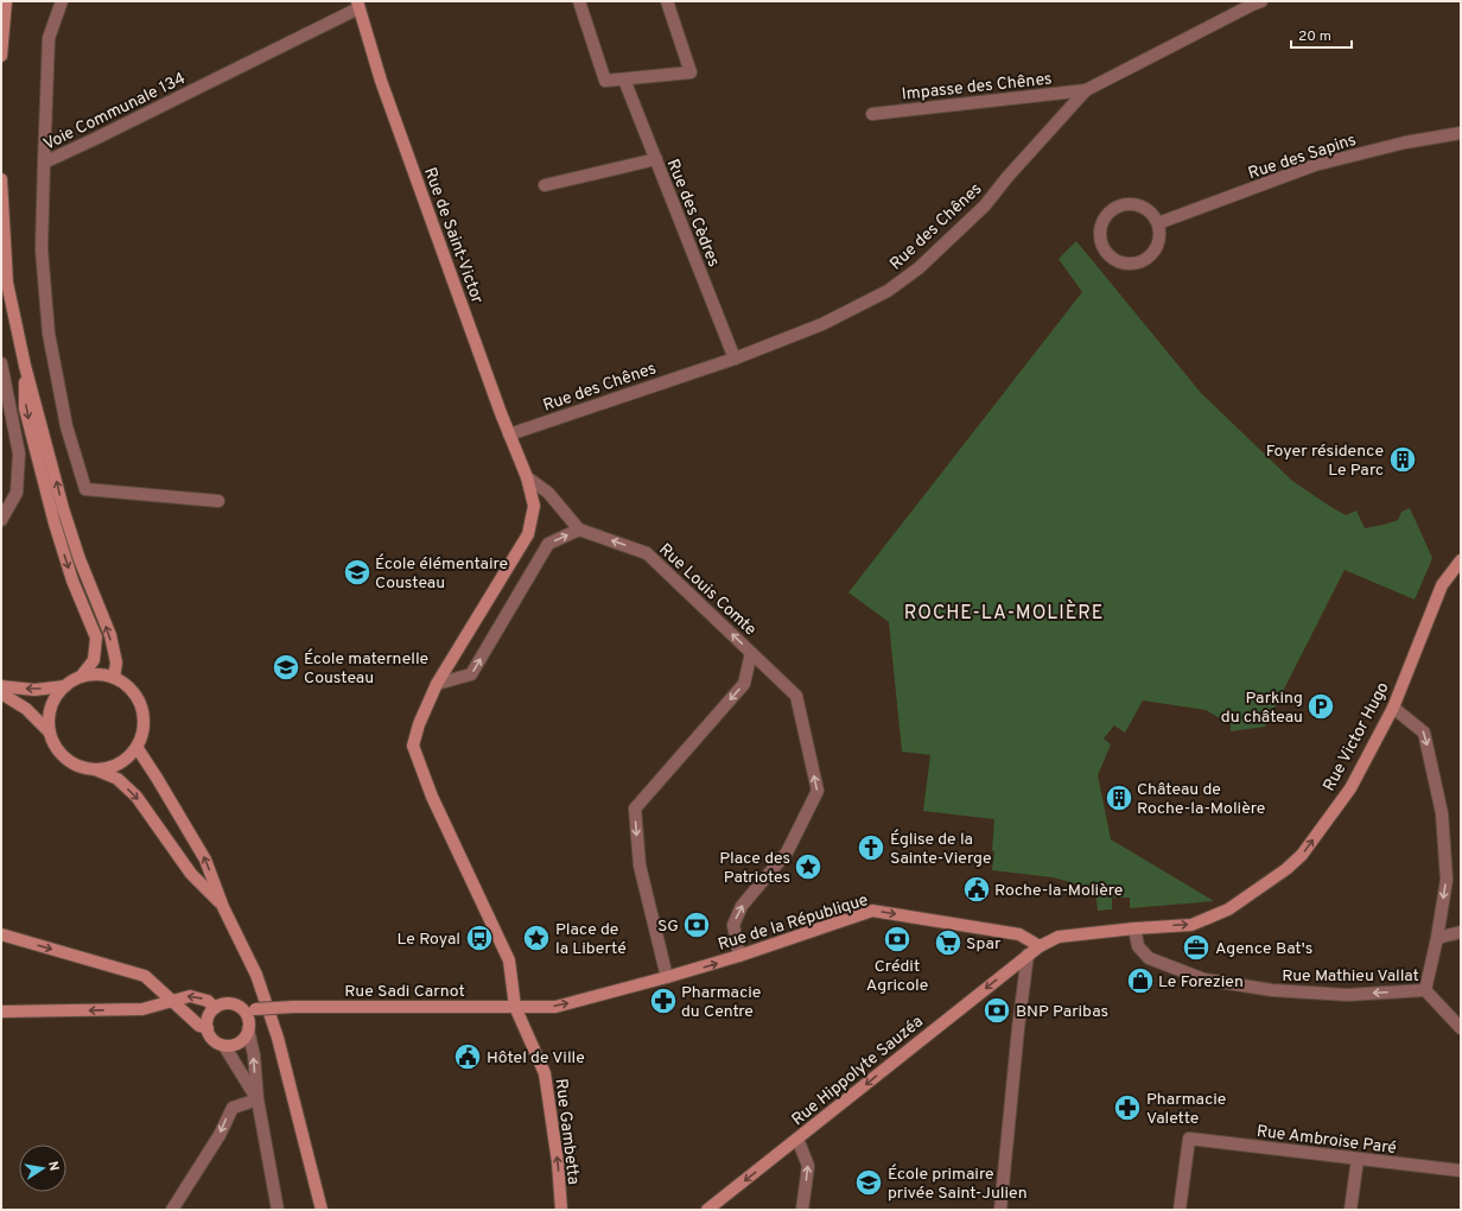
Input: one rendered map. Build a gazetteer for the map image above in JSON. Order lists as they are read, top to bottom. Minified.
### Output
{"streets":{"street":["Impasse des Chênes","Voie Communale 134","Rue des Sapins","Rue des Cèdres","Rue des Chênes","Rue de Saint-Victor","Rue Louis Comte","Rue Victor Hugo","Rue de la République","Rue Mathieu Vallat","Rue Sadi Carnot","Rue Hippolyte Sauzéa","Rue Gambetta","Rue Ambroise Paré"]},"crossings":[["Impasse des Chênes","Rue des Chênes"],["Voie Communale 134","Rue de Saint-Victor"],["Rue des Cèdres","Rue des Chênes"],["Rue des Chênes","Rue de Saint-Victor"],["Rue Louis Comte","Rue de la République"],["Rue Victor Hugo","Rue Mathieu Vallat"],["Rue de la République","Rue Sadi Carnot"],["Rue de la République","Rue Hippolyte Sauzéa"],["Rue de la République","Rue Gambetta"],["Rue Sadi Carnot","Rue Gambetta"]],"one_way":["Rue Louis Comte","Rue Victor Hugo","Rue de la République","Rue Mathieu Vallat","Rue Hippolyte Sauzéa","Rue Gambetta"],"districts":["ROCHE-LA-MOLIÈRE"],"places":{"building":["Foyer résidence Le Parc","Château de Roche-la-Molière"],"school or university":["École élémentaire Cousteau","École maternelle Cousteau","École primaire privée Saint-Julien"],"parking":["Parking du château"],"church":["Église de la Sainte-Vierge"],"place":["Place des Patriotes","Place de la Liberté"],"public building":["Roche-la-Molière","Hôtel de Ville"],"bank":["SG","Crédit Agricole","BNP Paribas"],"bus stop":["Le Royal"],"supermarket":["Spar"],"office":["Agence Bat's"],"shop":["Le Forezien"],"pharmacy":["Pharmacie du Centre","Pharmacie Valette"]},"scale_bar":"20 m","north":"right"}
